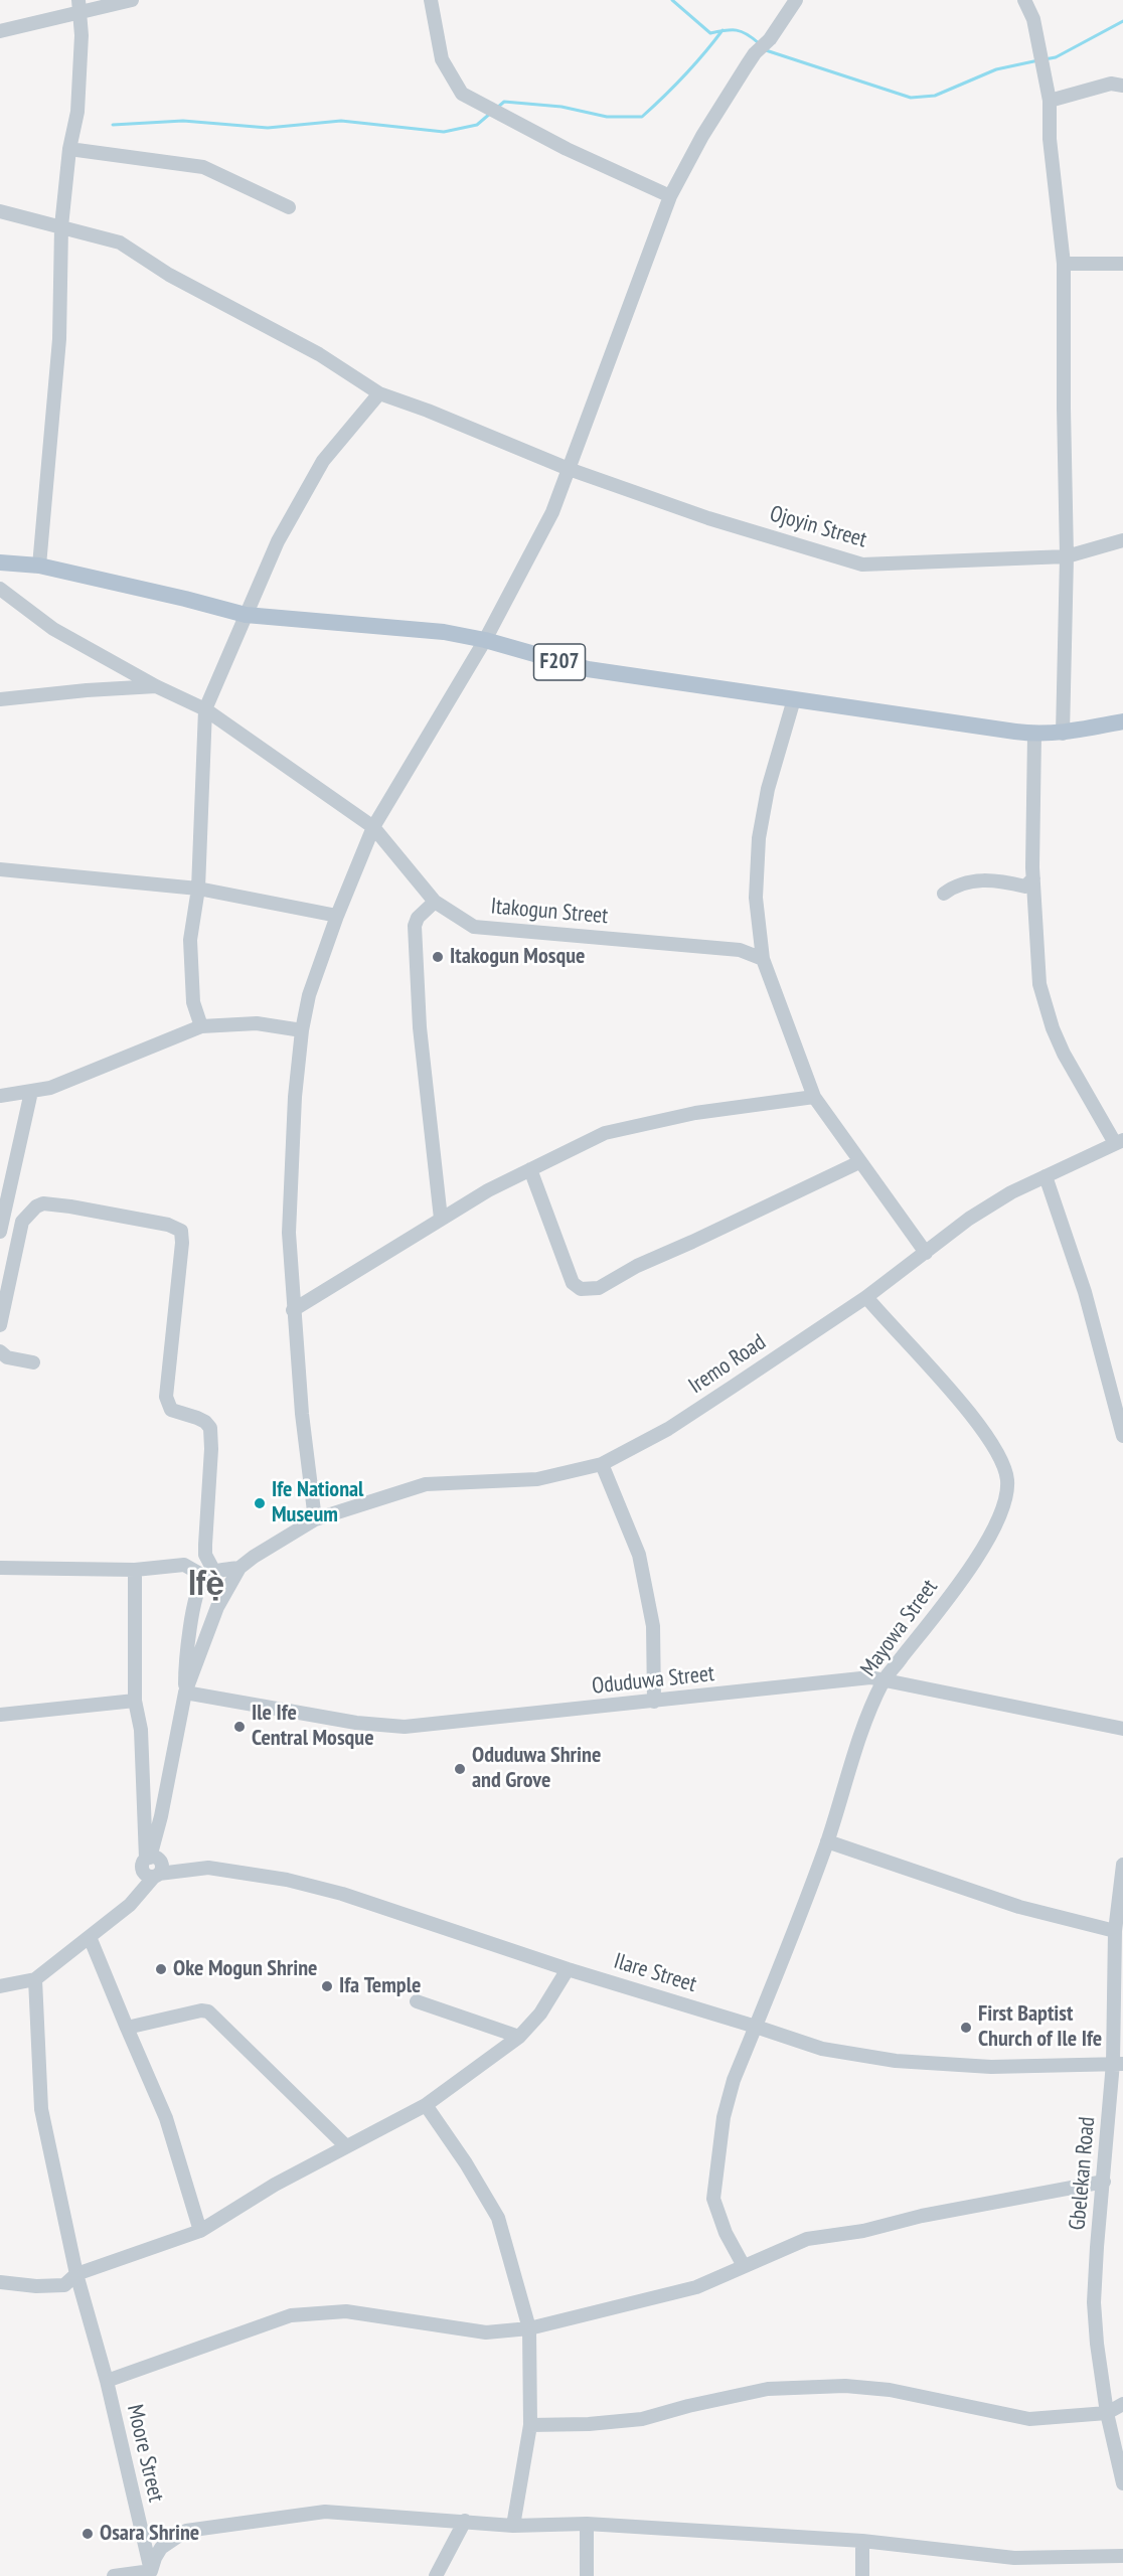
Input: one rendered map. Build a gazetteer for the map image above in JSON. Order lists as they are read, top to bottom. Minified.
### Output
{"streets":{"main road":["F207"],"street":["Ojoyin Street","Itakogun Street","Iremo Road","Mayowa Street","Oduduwa Street","Ilare Street","Gbelekan Road","Moore Street"]},"crossings":[["Iremo Road","Mayowa Street"],["Mayowa Street","Oduduwa Street"],["Mayowa Street","Ilare Street"],["Ilare Street","Gbelekan Road"]],"districts":["Ifẹ̀"],"places":["Itakogun Mosque","Ife National Museum","Ile Ife Central Mosque","Oduduwa Shrine and Grove","Oke Mogun Shrine","Ifa Temple","First Baptist Church of Ile Ife","Osara Shrine"]}
